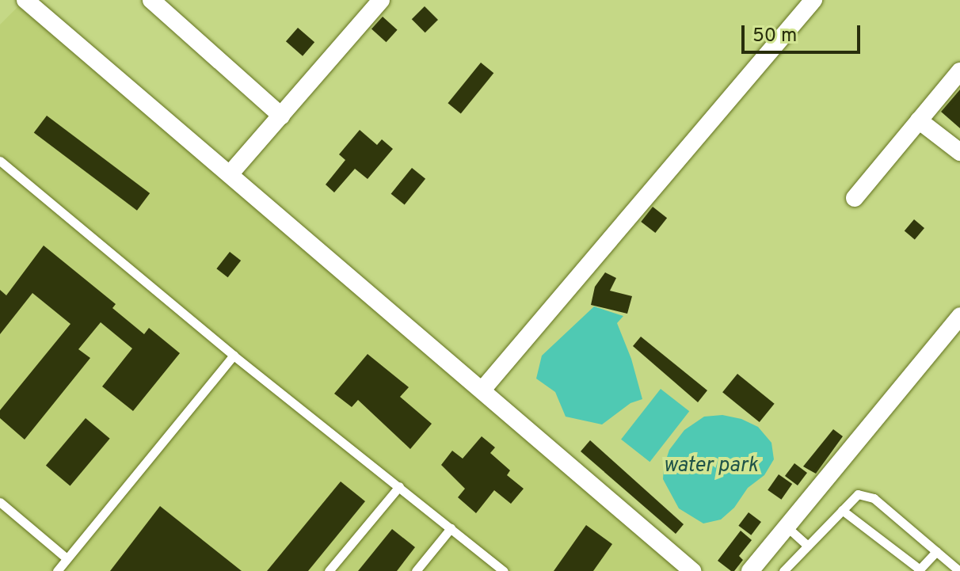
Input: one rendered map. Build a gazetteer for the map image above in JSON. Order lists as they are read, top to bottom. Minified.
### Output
{"water":["water park"],"scale_bar":"50 m"}
